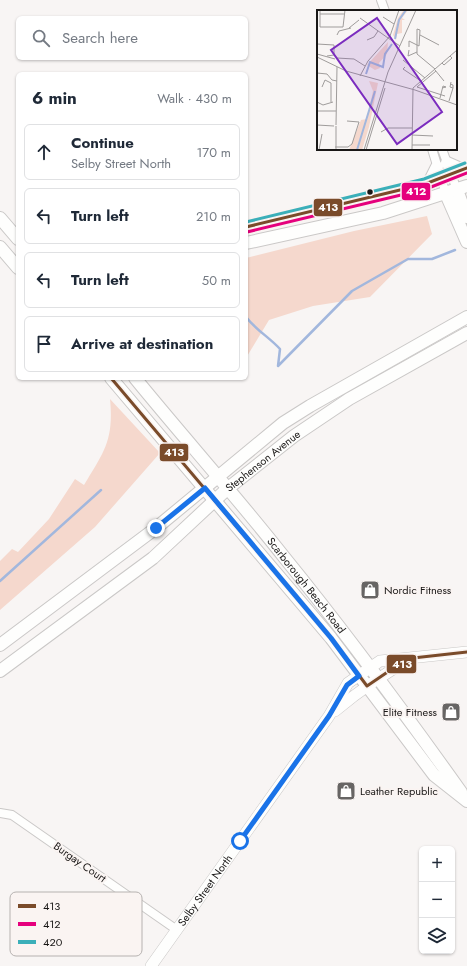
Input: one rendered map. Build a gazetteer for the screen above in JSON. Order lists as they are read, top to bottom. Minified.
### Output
{"streets":{"main road":["Stephenson Avenue","Scarborough Beach Road","Selby Street North"],"street":["Burgay Court"]},"crossings":[["Stephenson Avenue","Scarborough Beach Road"],["Scarborough Beach Road","Selby Street North"],["Burgay Court","Selby Street North"]],"places":{"shop":["Nordic Fitness","Elite Fitness","Leather Republic"]},"lines":["transit line 420","transit line 413","transit line 412"],"legend":["413","412","420"],"page":{"search":"Search here","heading":["6 min","Walk · 430 m"],"list":[["Continue","Selby Street North","170 m"],["Turn left","210 m"],["Turn left","50 m"],"Arrive at destination"],"map_buttons":["+","−"]}}
